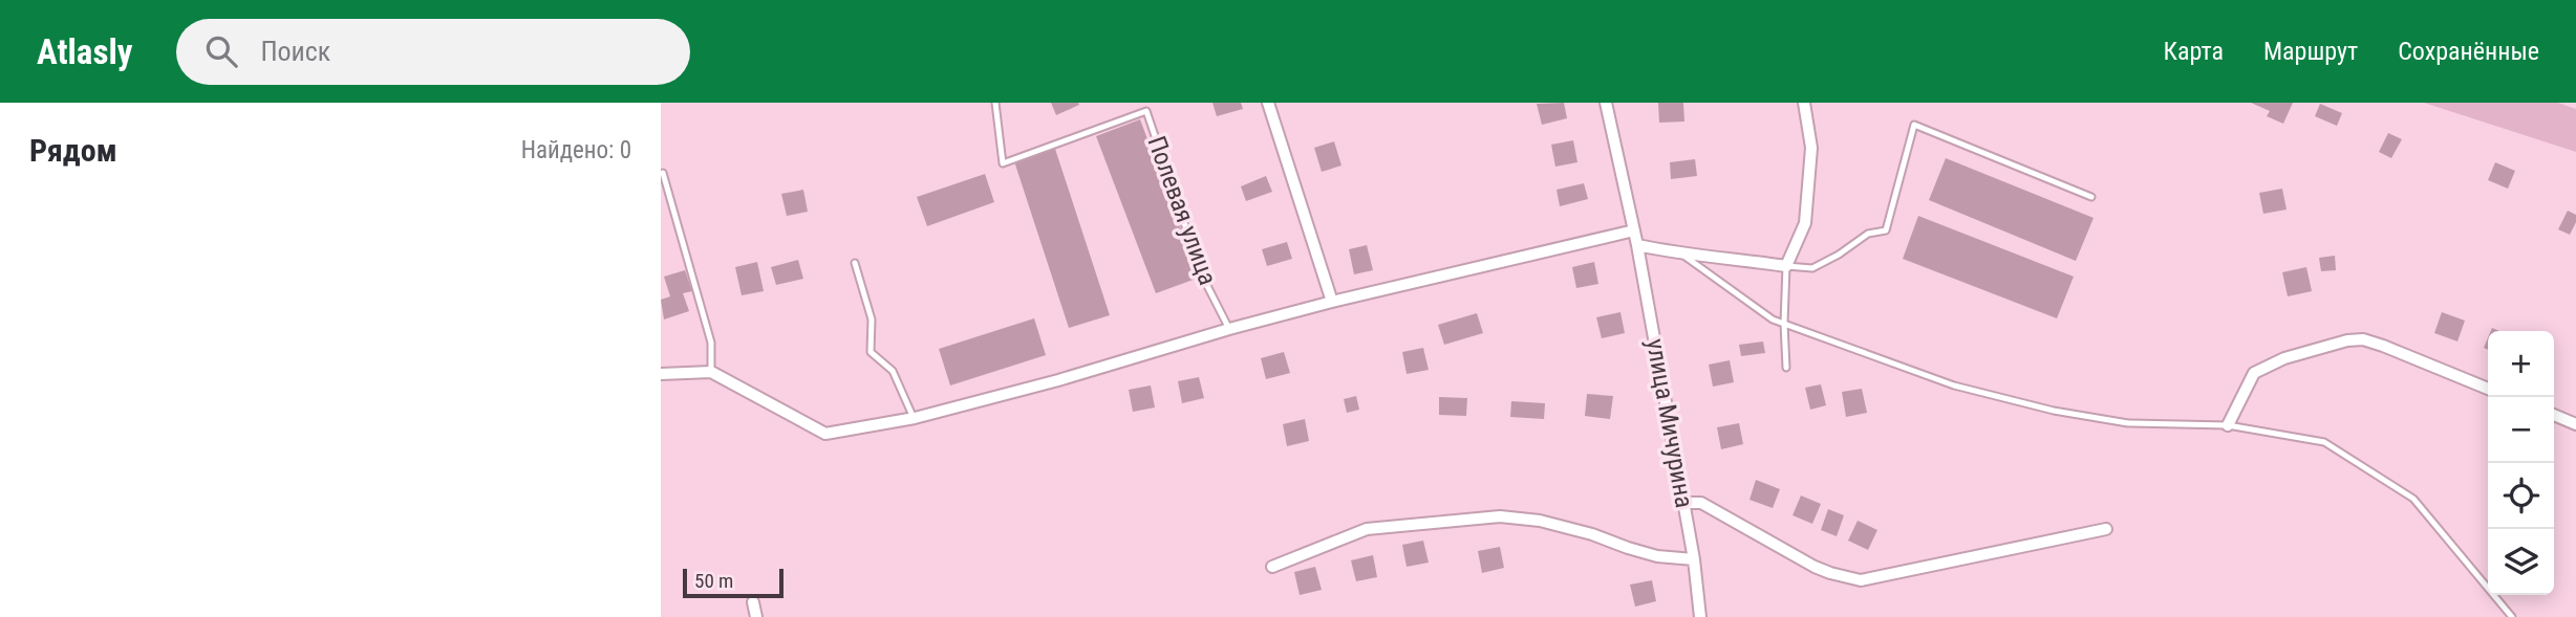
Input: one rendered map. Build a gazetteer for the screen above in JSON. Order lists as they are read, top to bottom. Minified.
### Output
{"streets":{"street":["улица Мичурина"],"lane":["Полевая улица"]},"scale_bar":"50 m","page":{"header":"Atlasly","search":"Поиск","nav":["Карта","Маршрут","Сохранённые"],"heading":["Рядом","Найдено: 0"],"map_buttons":["+","−"],"scale":"50 m"}}
